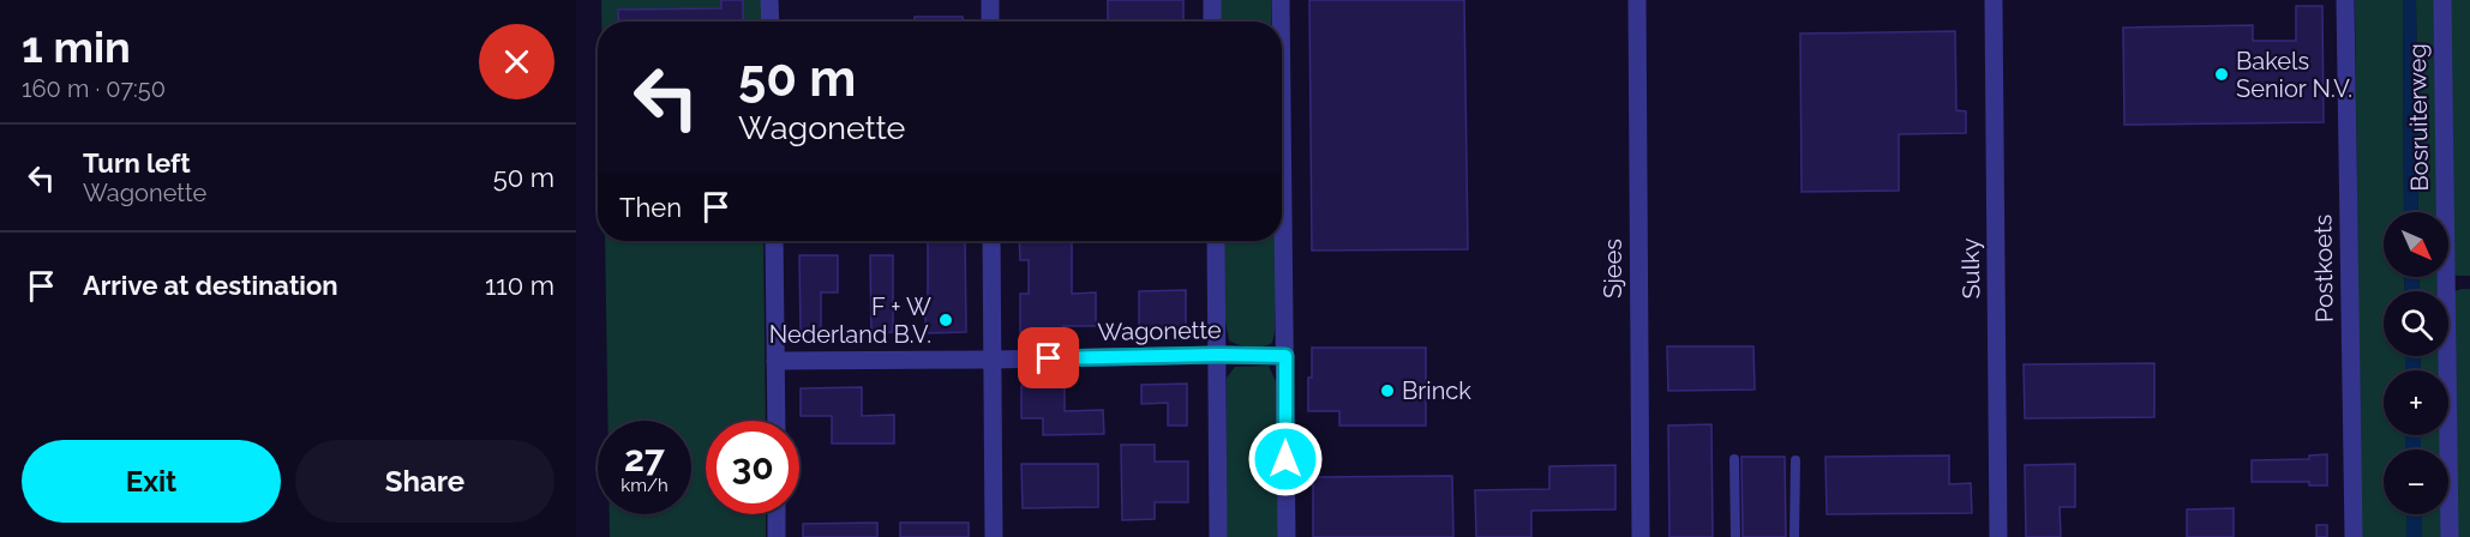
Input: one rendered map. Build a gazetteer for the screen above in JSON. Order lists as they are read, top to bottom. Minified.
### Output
{"streets":{"street":["Bosruiterweg","Sjees","Sulky","Postkoets","Wagonette"]},"places":["Bakels Senior N.V.","F + W Nederland B.V.","Brinck"],"north":"bottom right","page":{"heading":["1 min","160 m · 07:50"],"turn":["50 m","Wagonette"],"list":[{"name":"Turn left","note":"Wagonette","value":"50 m"},{"name":"Arrive at destination","value":"110 m"}],"then":"Then","map_buttons":["+","−"],"speed":"27 km/h","limit":"30","buttons":["Exit","Share"]}}
